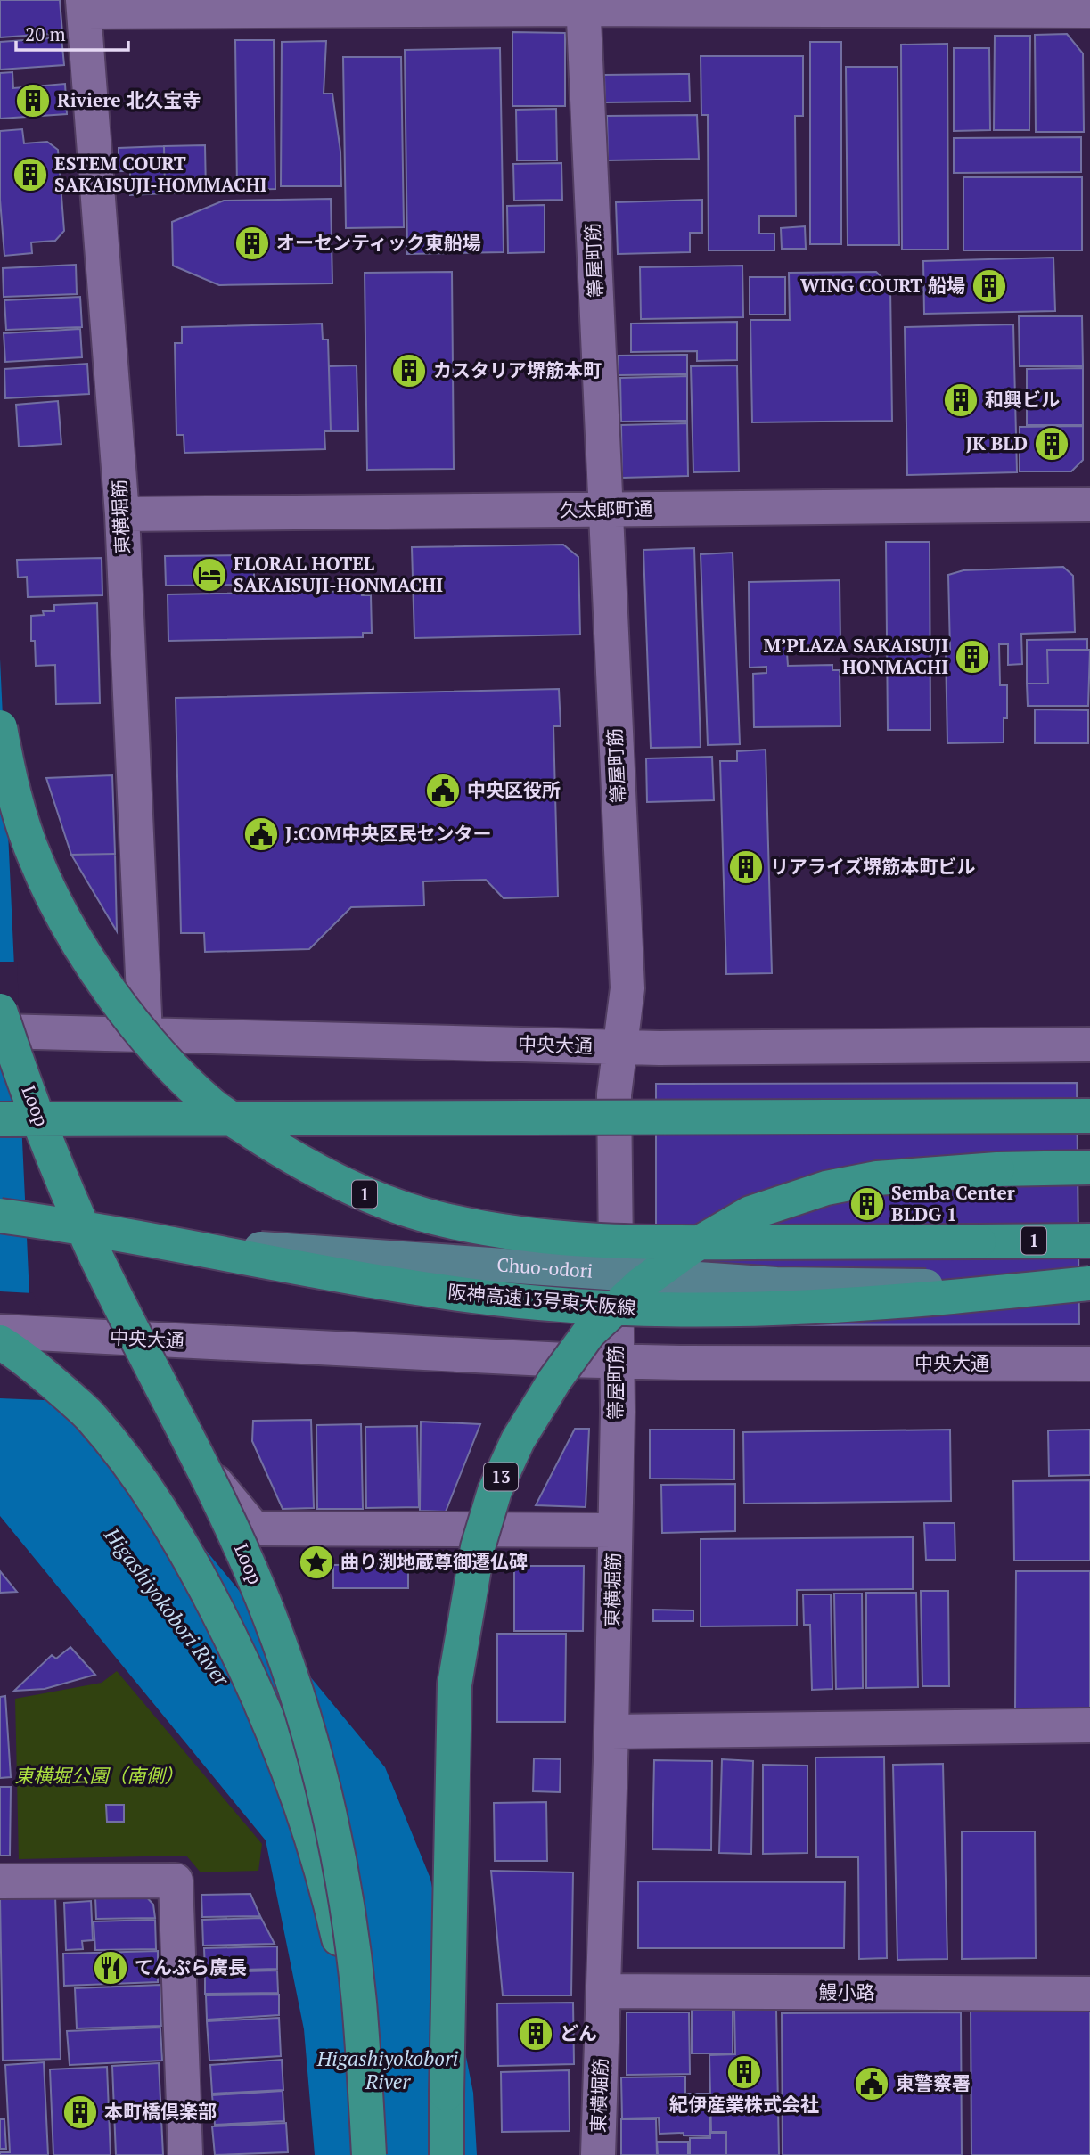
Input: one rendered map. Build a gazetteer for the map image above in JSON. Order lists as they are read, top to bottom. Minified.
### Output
{"streets":{"highway":["Loop","1","阪神高速13号東大阪線","13"],"main road":["Chuo-odori"],"street":["箒屋町筋","久太郎町通","東横堀筋","中央大通","鰻小路"]},"crossings":[["箒屋町筋","久太郎町通"],["箒屋町筋","東横堀筋"],["箒屋町筋","中央大通"],["久太郎町通","東横堀筋"],["東横堀筋","中央大通"],["東横堀筋","鰻小路"],["中央大通","Loop"],["Chuo-odori","阪神高速13号東大阪線"]],"water":["Higashiyokobori River"],"parks":["東横堀公園（南側）"],"places":{"building":["Riviere 北久宝寺","ESTEM COURT SAKAISUJI-HOMMACHI","オーセンティック東船場","WING COURT 船場","カスタリア堺筋本町","和興ビル","JK BLD","M’PLAZA SAKAISUJI HONMACHI","リアライズ堺筋本町ビル","Semba Center BLDG 1","どん","紀伊産業株式会社","本町橋倶楽部"],"hotel":["FLORAL HOTEL SAKAISUJI-HONMACHI"],"public building":["中央区役所","J:COM中央区民センター","東警察署"],"place":["曲り渕地蔵尊御遷仏碑"],"restaurant":["てんぷら廣長"]},"scale_bar":"20 m"}
